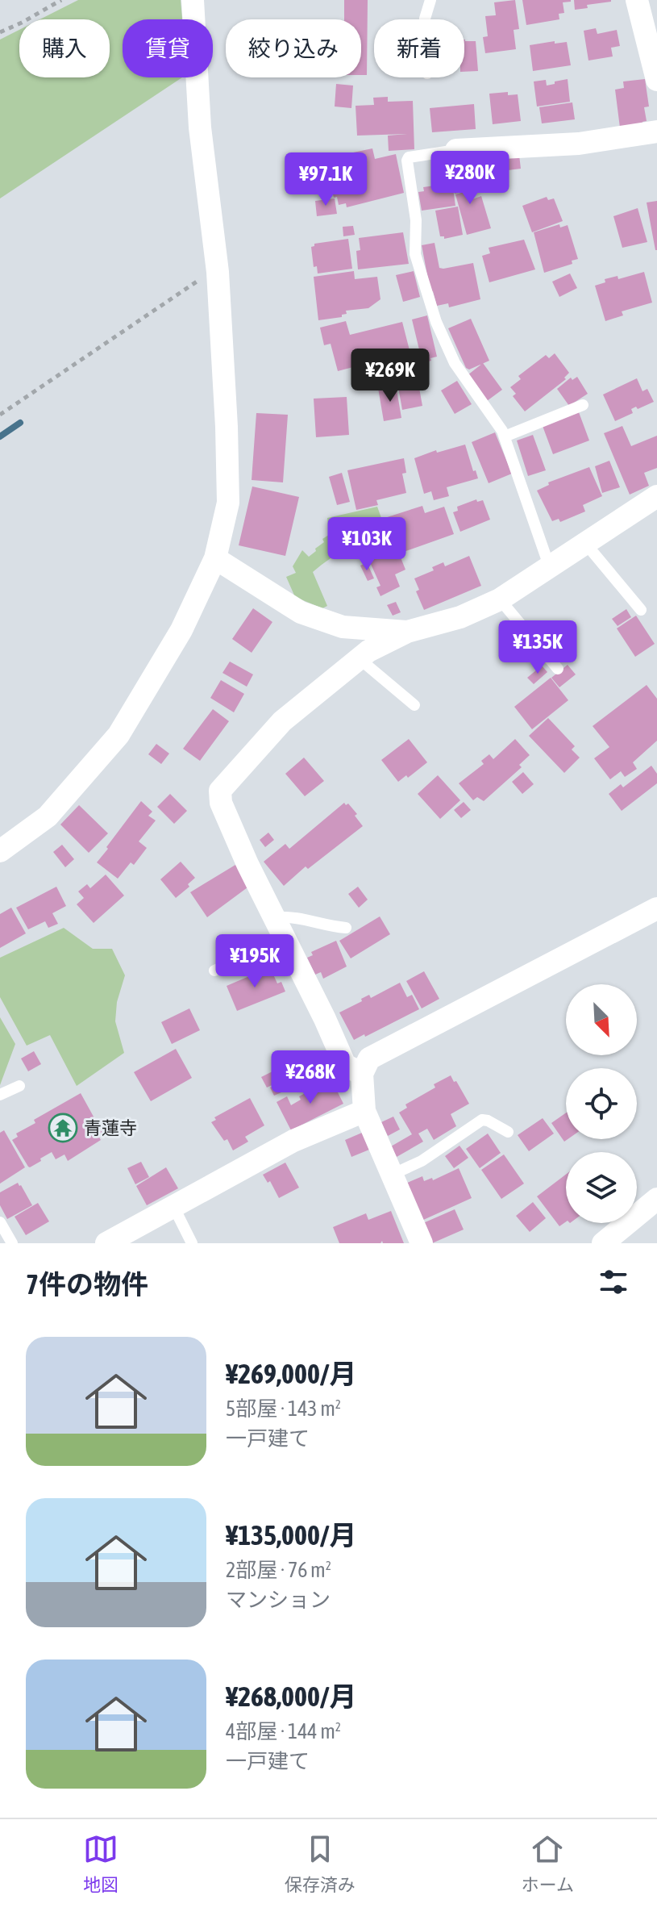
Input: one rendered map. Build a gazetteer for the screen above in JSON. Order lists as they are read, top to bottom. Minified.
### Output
{"places":{"temple":["青蓮寺"]},"north":"bottom right","page":{"chip":["購入","賃貸","絞り込み","新着"],"price":["¥280K","¥97.1K","¥269K","¥103K","¥135K","¥195K","¥268K"],"heading":"7件の物件","list":[{"name":"¥269,000/月","note":"5部屋 · 143 m² · 一戸建て"},{"name":"¥135,000/月","note":"2部屋 · 76 m² · マンション"},{"name":"¥268,000/月","note":"4部屋 · 144 m² · 一戸建て"}],"tabs":["地図","保存済み","ホーム"]}}
